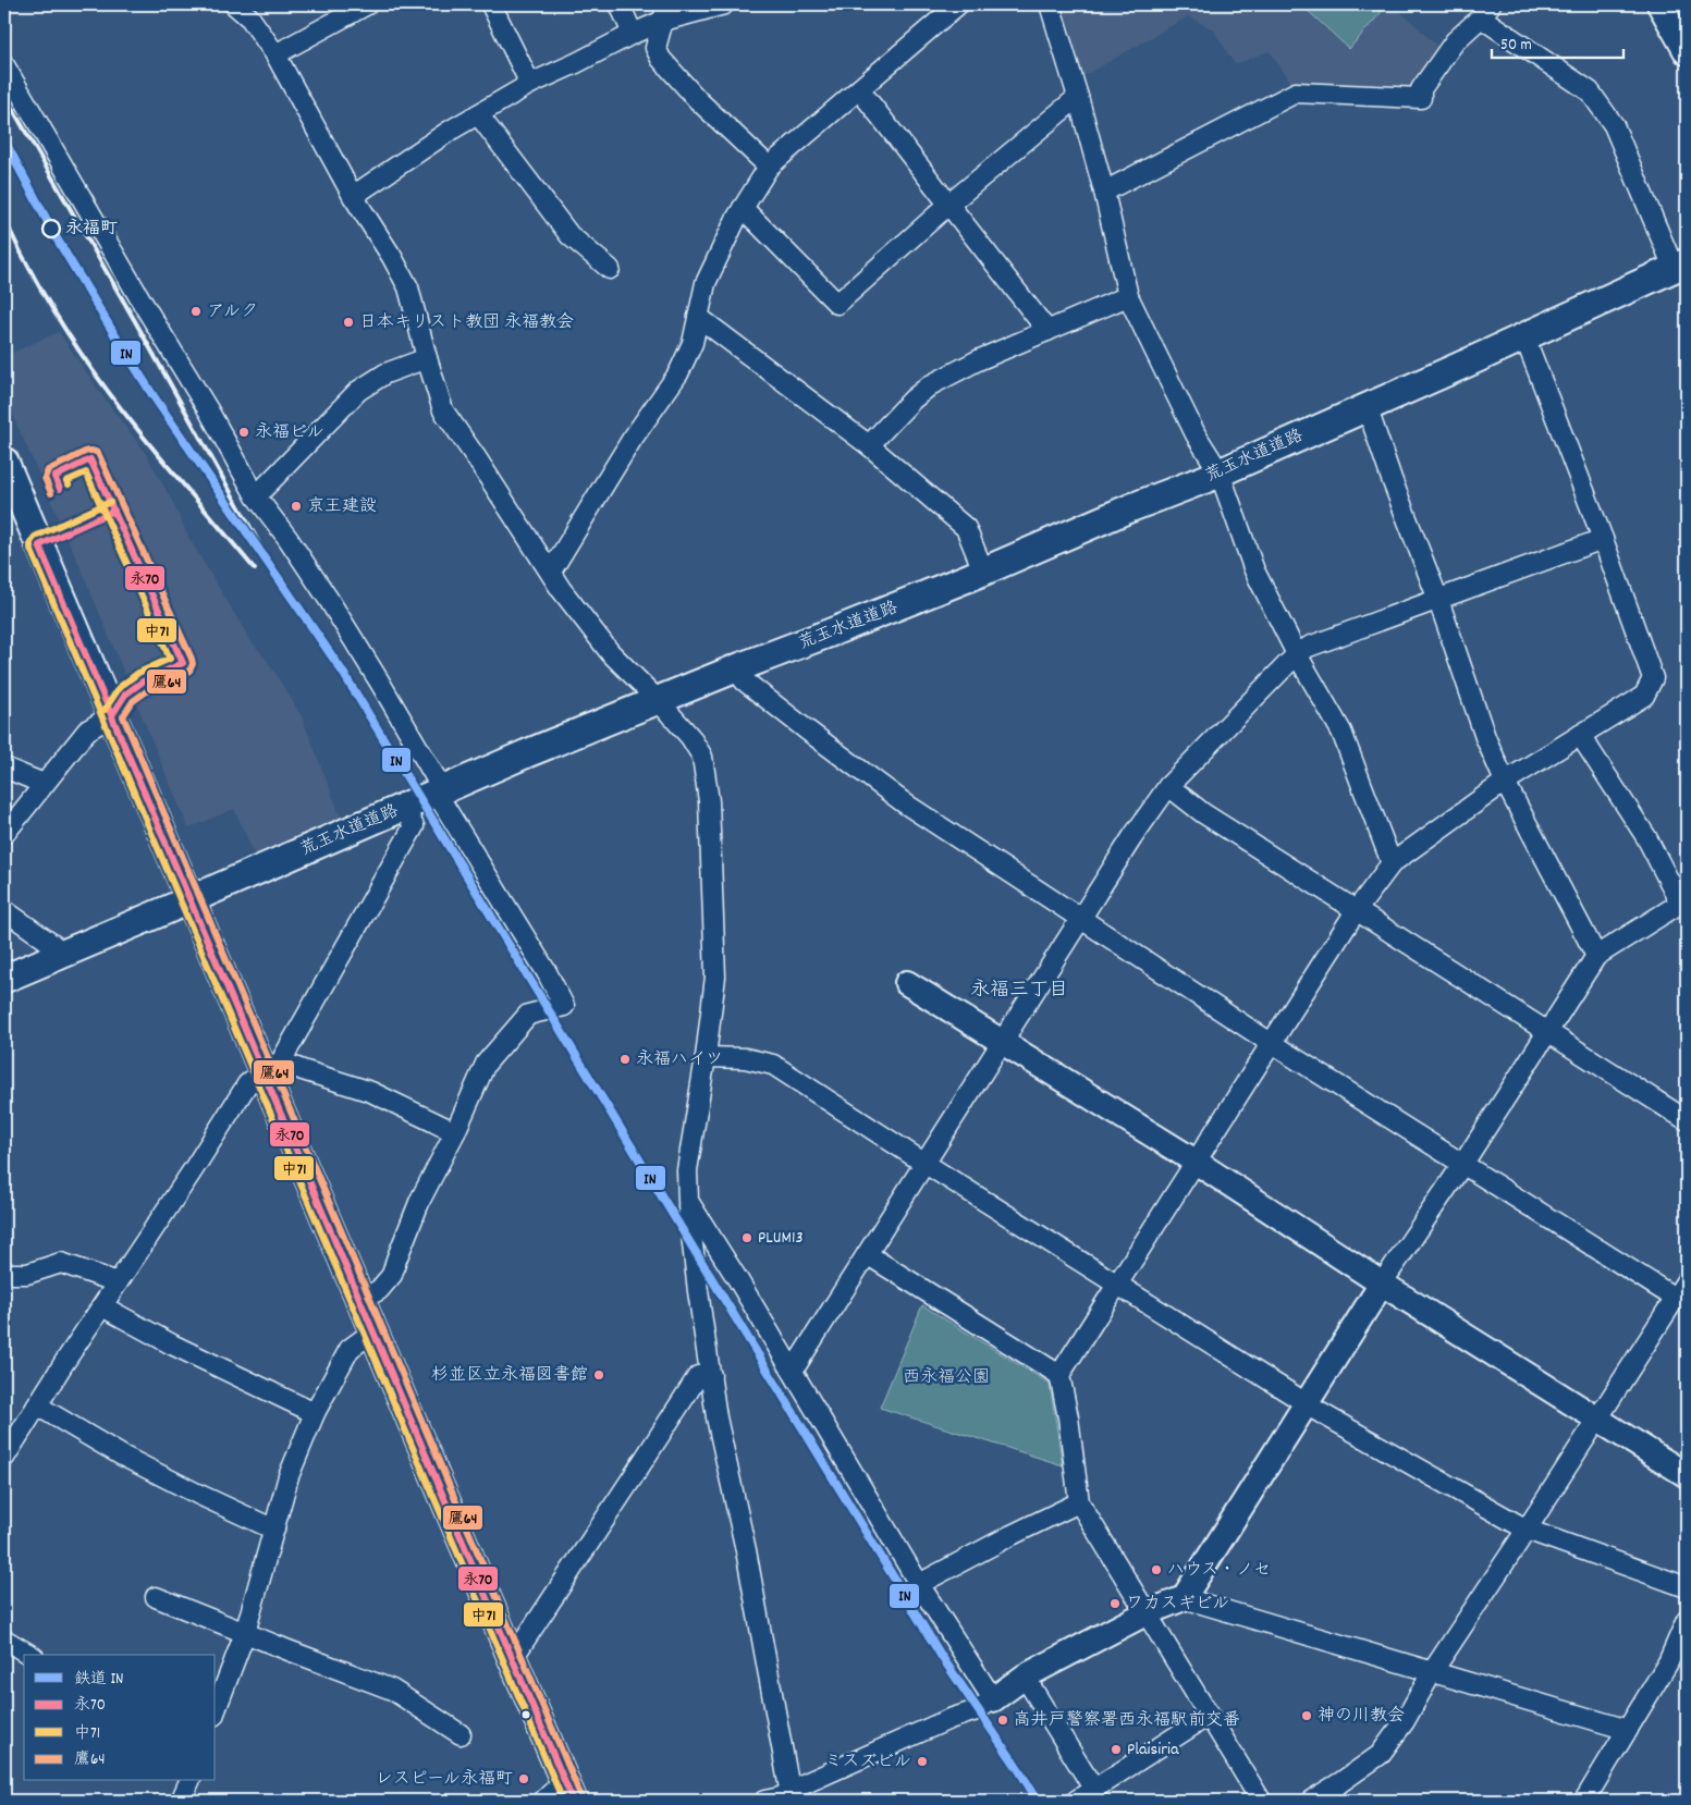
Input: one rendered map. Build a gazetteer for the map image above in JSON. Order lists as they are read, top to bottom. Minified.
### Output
{"streets":{"main road":["荒玉水道道路"]},"districts":["永福三丁目"],"parks":["西永福公園"],"places":["永福町","アルク","日本キリスト教団 永福教会","永福ビル","京王建設","永福ハイツ","PLUM13","杉並区立永福図書館","ハウス・ノセ","ワカスギビル","神の川教会","高井戸警察署西永福駅前交番","Plaisiria","ミスズビル","レスピール永福町"],"lines":["rail line IN","transit line 鷹64","transit line 永70","transit line 中71"],"legend":["鉄道 IN","永70","中71","鷹64"],"scale_bar":"50 m"}
